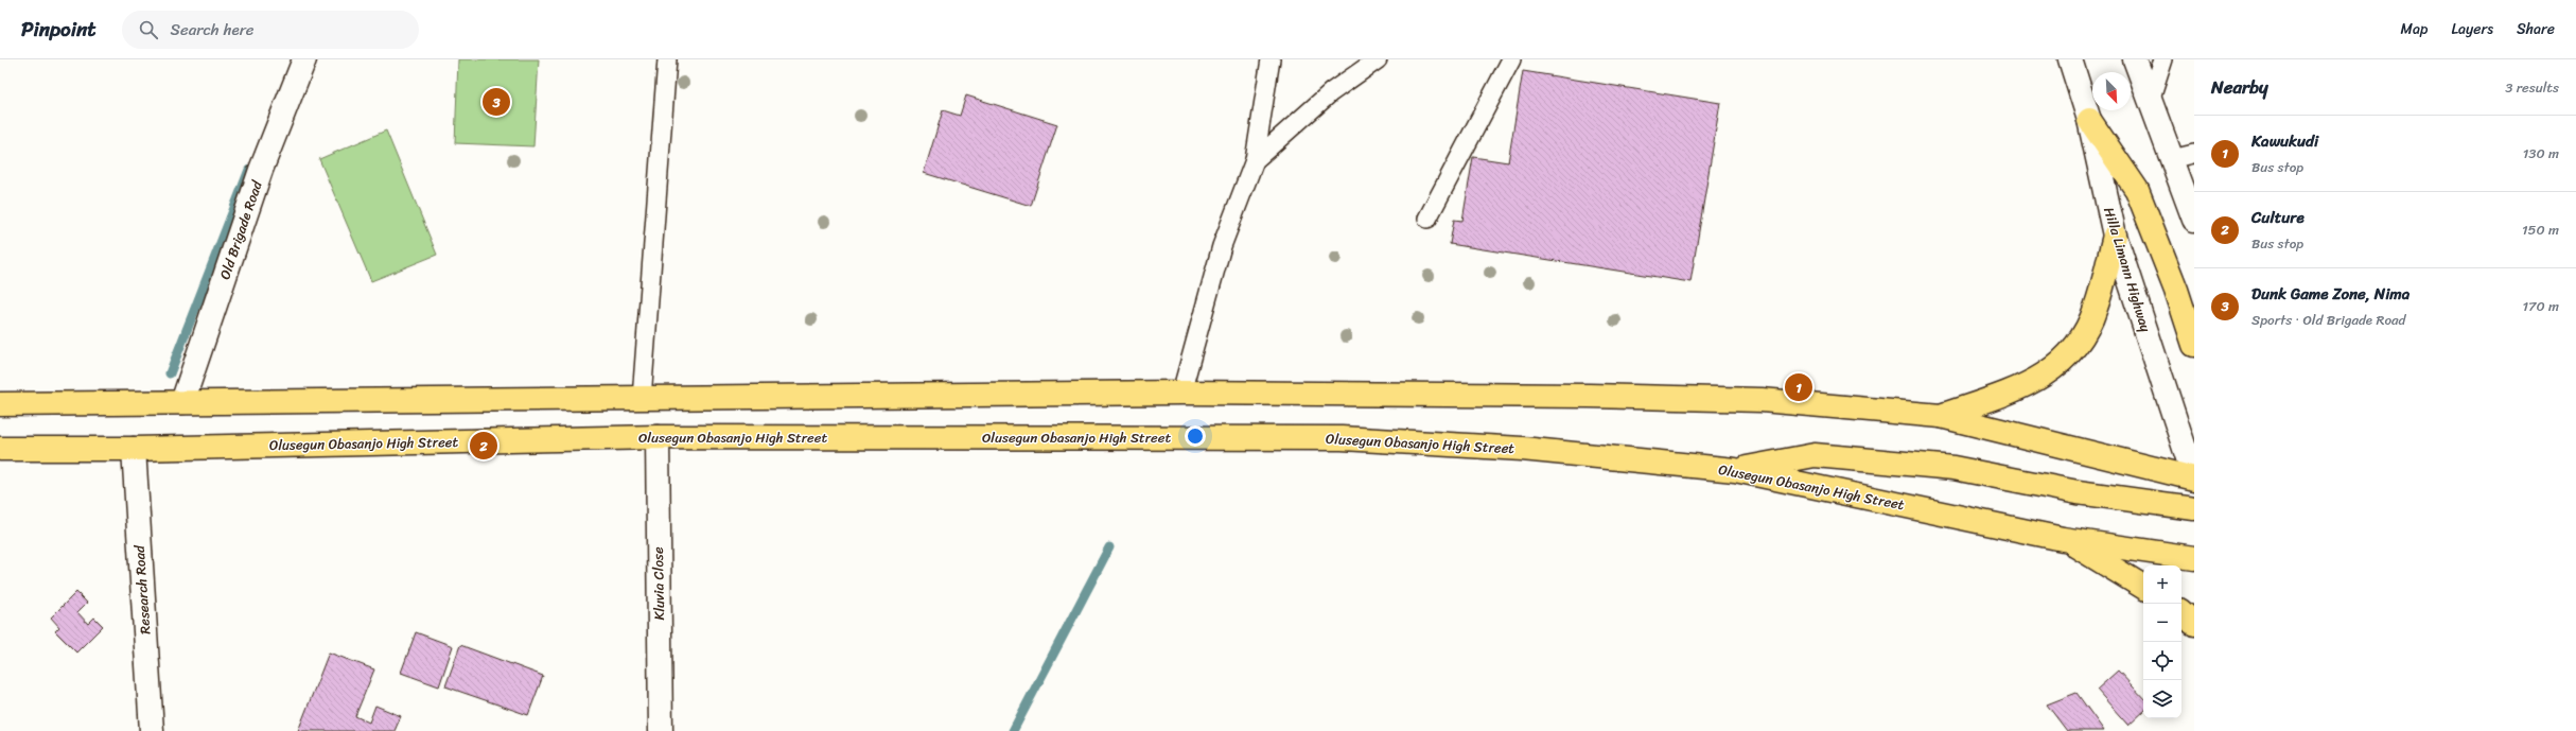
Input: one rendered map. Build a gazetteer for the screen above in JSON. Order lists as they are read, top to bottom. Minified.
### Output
{"streets":{"main road":["Olusegun Obasanjo High Street"],"street":["Old Brigade Road","Hilla Limann Highway","Kluvia Close","Research Road"]},"crossings":[["Olusegun Obasanjo High Street","Kluvia Close"],["Olusegun Obasanjo High Street","Research Road"]],"north":"bottom right","page":{"header":"Pinpoint","search":"Search here","nav":["Map","Layers","Share"],"heading":["Nearby","3 results"],"pins":["3","1","2"],"list":[{"mark":"1","name":"Kawukudi","note":"Bus stop","value":"130 m"},{"mark":"2","name":"Culture","note":"Bus stop","value":"150 m"},{"mark":"3","name":"Dunk Game Zone, Nima","note":"Sports · Old Brigade Road","value":"170 m"}],"map_buttons":["+","−"]}}
